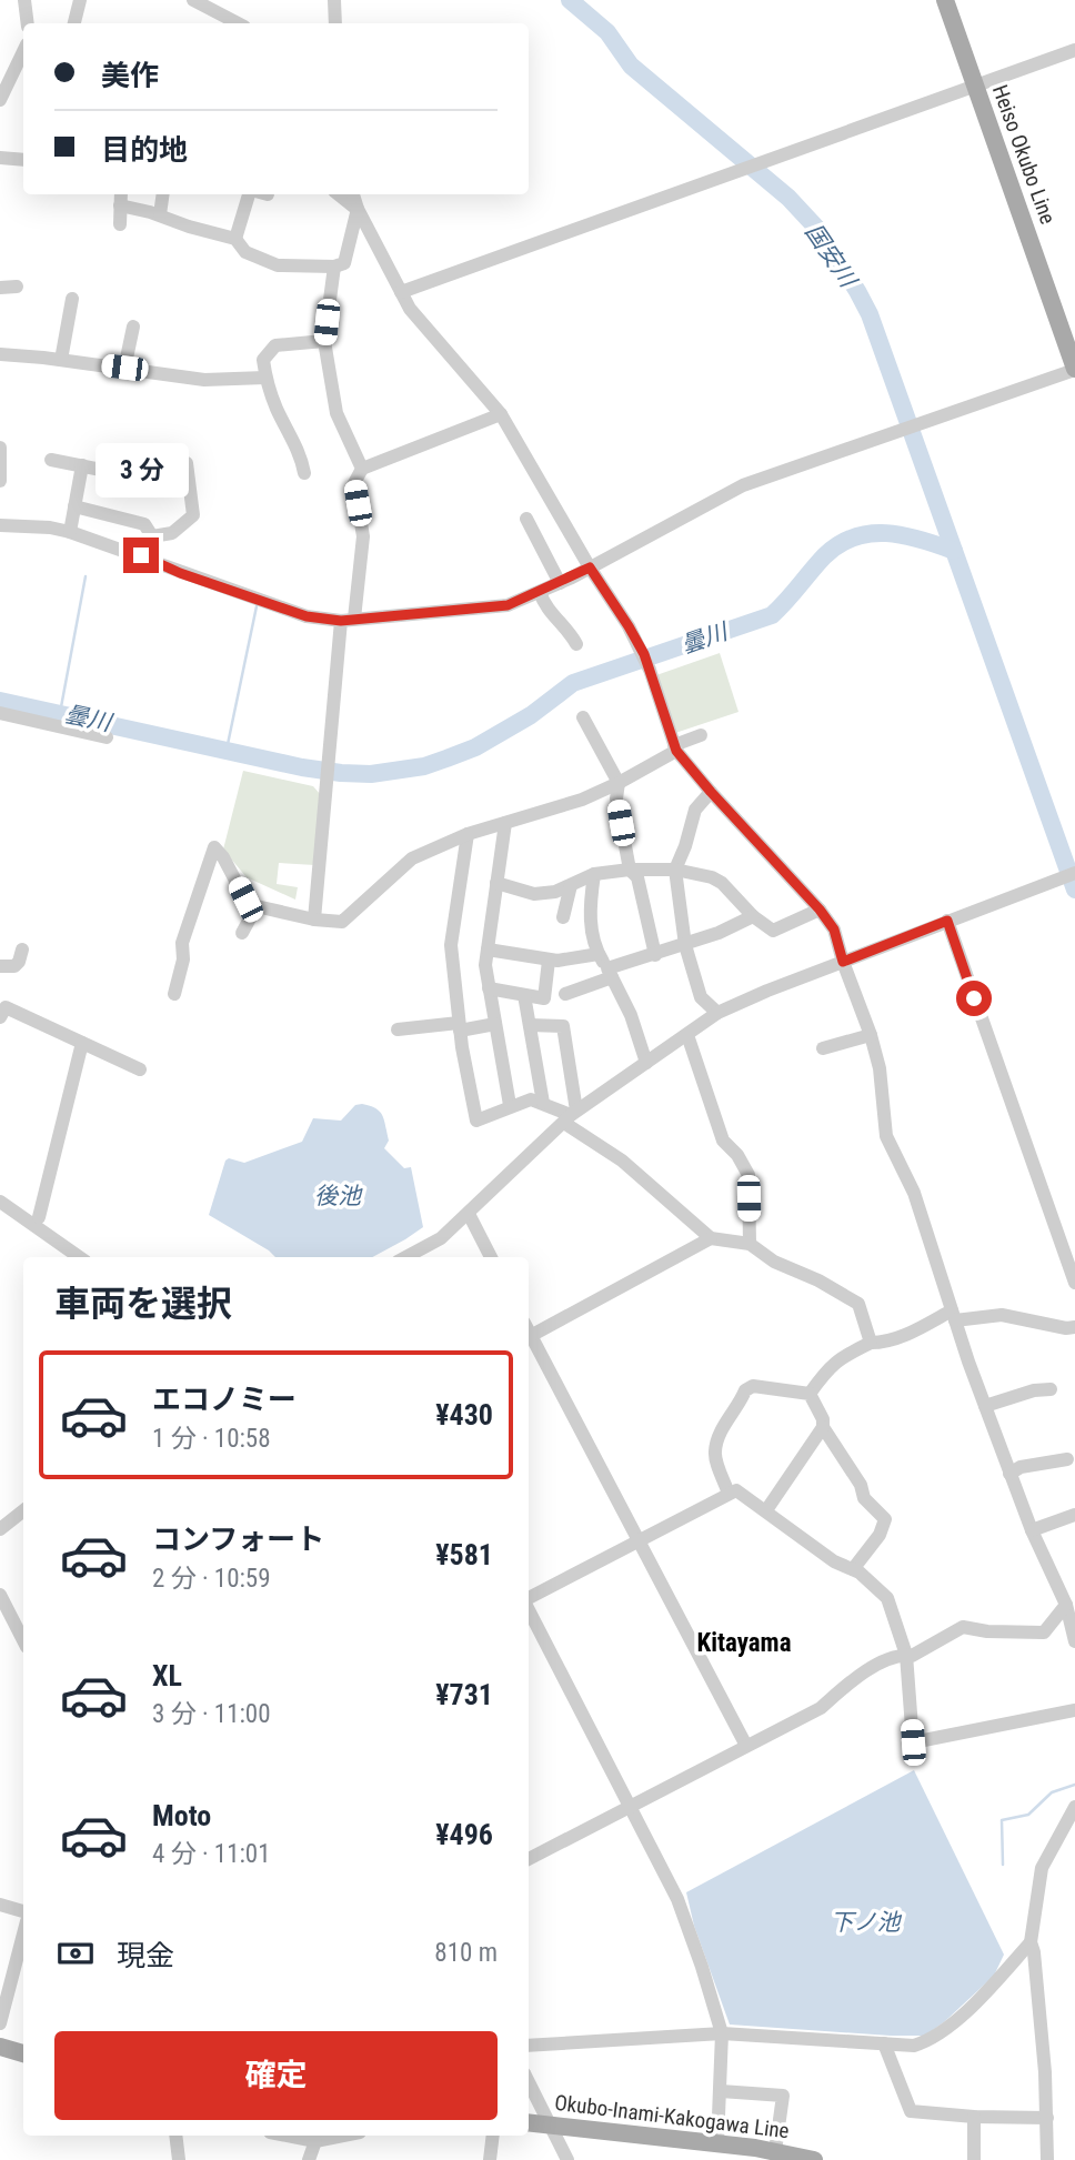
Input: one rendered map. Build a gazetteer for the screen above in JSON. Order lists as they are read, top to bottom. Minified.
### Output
{"streets":{"main road":["Heiso Okubo Line","Okubo-Inami-Kakogawa Line"]},"districts":["Kitayama"],"water":["国安川","曇川","後池","下ノ池"],"page":{"banner":["美作","目的地"],"bubble":"3 分","heading":"車両を選択","list":[{"name":"エコノミー","note":"1 分 · 10:58","value":"¥430"},{"name":"コンフォート","note":"2 分 · 10:59","value":"¥581"},{"name":"XL","note":"3 分 · 11:00","value":"¥731"},{"name":"Moto","note":"4 分 · 11:01","value":"¥496"}],"pay":["現金","810 m"],"buttons":"確定"}}
